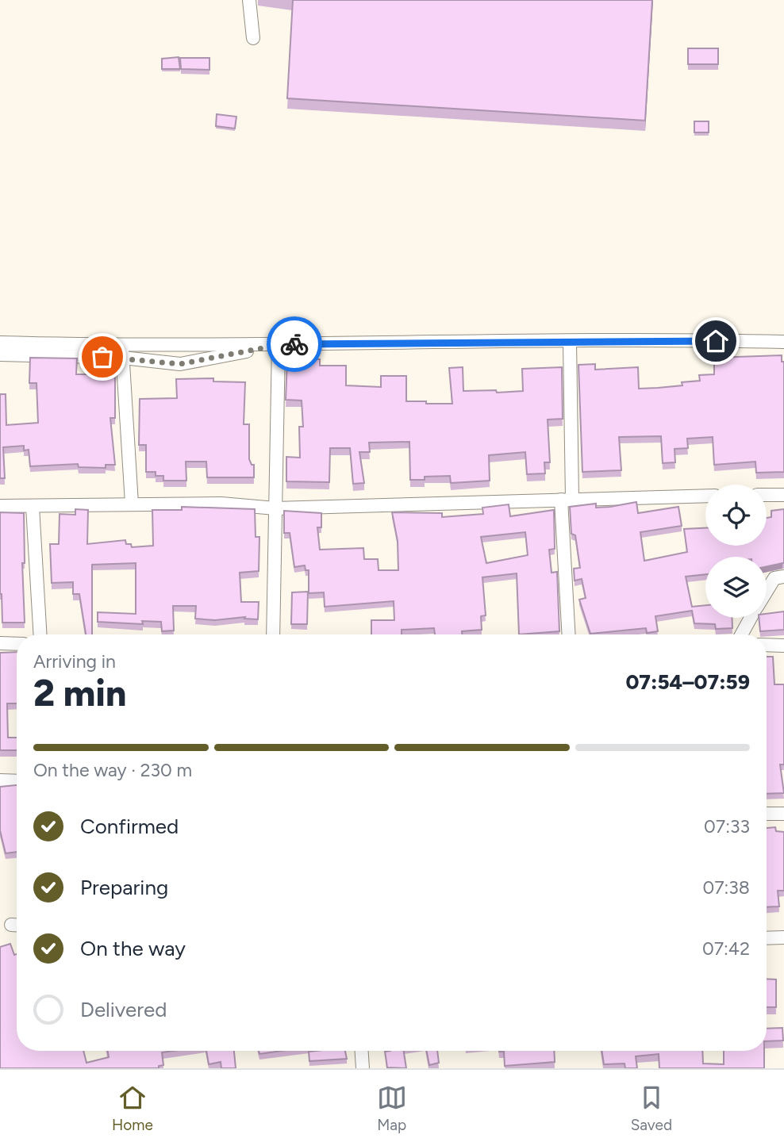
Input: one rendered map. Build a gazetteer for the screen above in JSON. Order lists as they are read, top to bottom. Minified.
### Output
{"page":{"heading":["2 min","Arriving in","07:54–07:59"],"bar":"On the way · 230 m","list":[["Confirmed","07:33"],["Preparing","07:38"],["On the way","07:42"],"Delivered"],"tabs":["Home","Map","Saved"]}}
